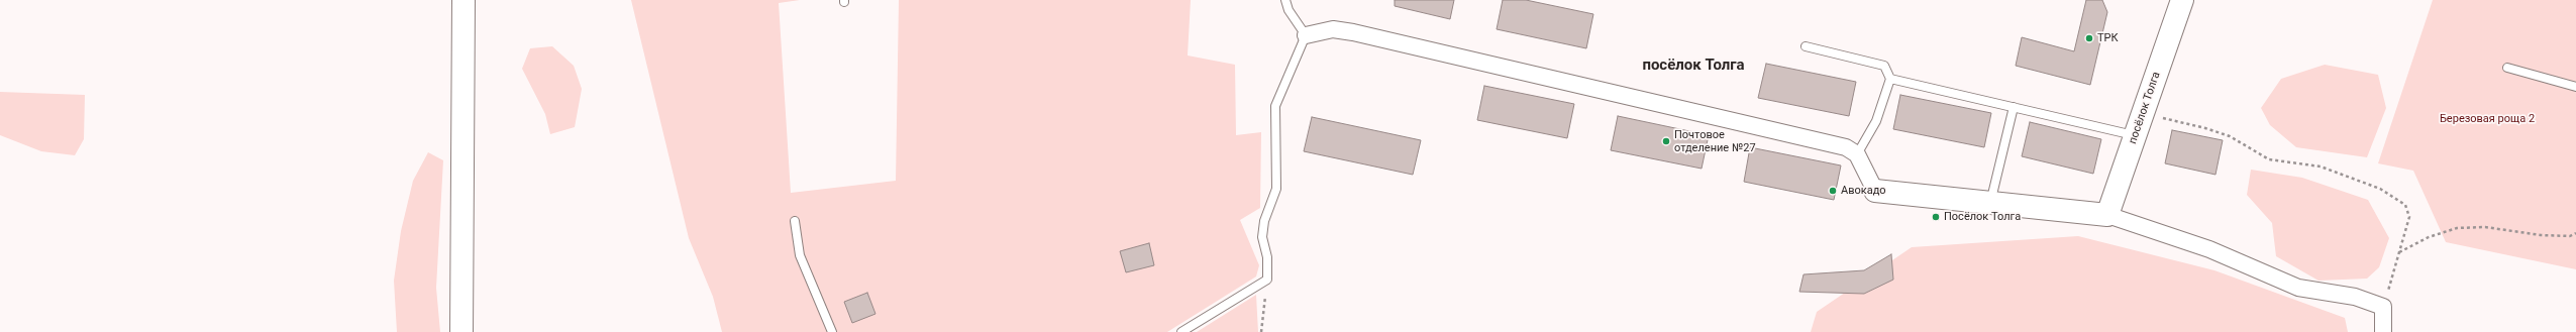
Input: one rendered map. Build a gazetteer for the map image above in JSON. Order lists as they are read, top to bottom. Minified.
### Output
{"streets":{"street":["посёлок Толга"]},"districts":["посёлок Толга"],"parks":["Березовая роща 2"],"places":["ТРК","Почтовое отделение №27","Авокадо","Посёлок Толга"]}
